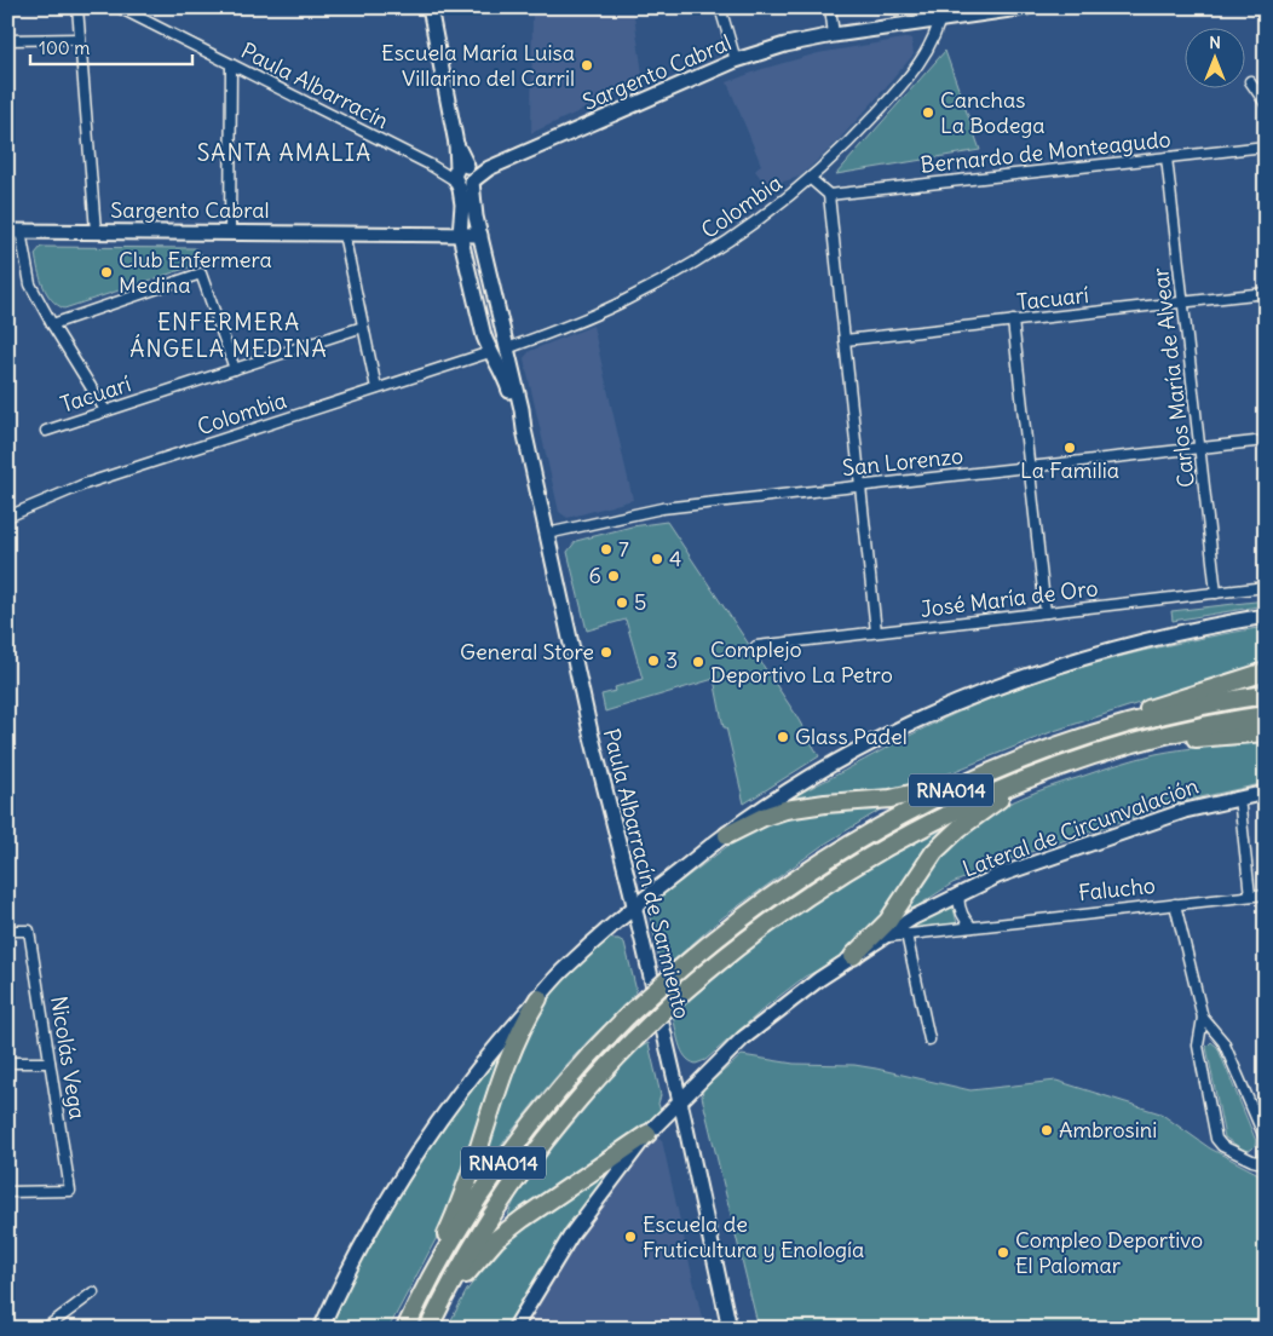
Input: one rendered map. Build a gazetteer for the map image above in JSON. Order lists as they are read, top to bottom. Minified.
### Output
{"streets":{"highway":["RNA014"],"main road":["Sargento Cabral","Lateral de Circunvalación","Paula Albarracín de Sarmiento"],"street":["Paula Albarracín","Bernardo de Monteagudo","Colombia","Tacuarí","Carlos María de Alvear","San Lorenzo","José María de Oro","Falucho","Nicolás Vega"]},"crossings":[["Sargento Cabral","Paula Albarracín"],["Sargento Cabral","Colombia"],["Sargento Cabral","Paula Albarracín de Sarmiento"],["Paula Albarracín","Paula Albarracín de Sarmiento"],["Bernardo de Monteagudo","Carlos María de Alvear"],["Colombia","Paula Albarracín de Sarmiento"],["Tacuarí","Carlos María de Alvear"],["Carlos María de Alvear","San Lorenzo"],["Carlos María de Alvear","José María de Oro"],["San Lorenzo","Paula Albarracín de Sarmiento"],["Lateral de Circunvalación","Falucho"]],"districts":["SANTA AMALIA","ENFERMERA ÁNGELA MEDINA"],"places":["Escuela María Luisa Villarino del Carril","Canchas La Bodega","Club Enfermera Medina","La Familia","7","4","6","5","General Store","3","Complejo Deportivo La Petro","Glass Padel","Ambrosini","Escuela de Fruticultura y Enología","Compleo Deportivo El Palomar"],"scale_bar":"100 m","north":"top"}
